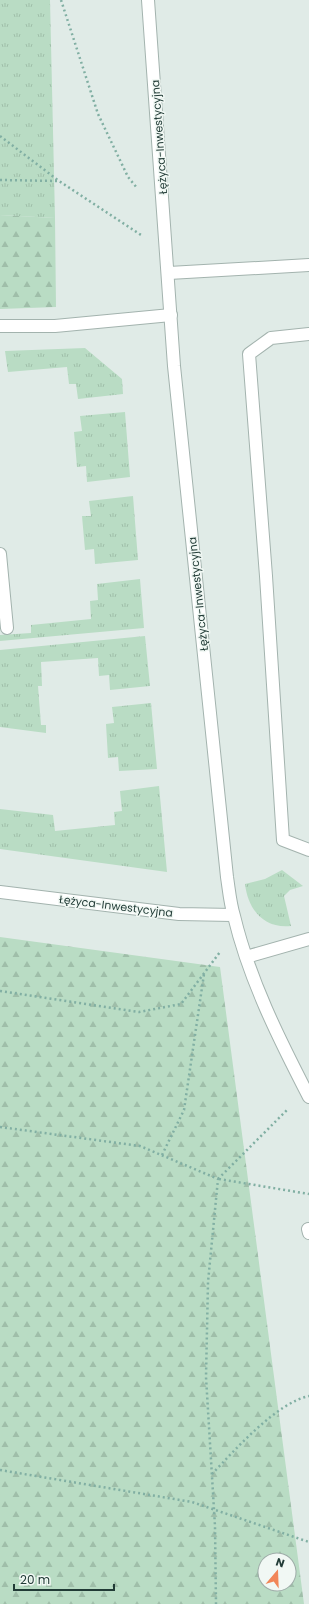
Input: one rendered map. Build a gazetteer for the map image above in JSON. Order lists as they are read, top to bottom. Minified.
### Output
{"streets":{"street":["Łężyca-Inwestycyjna"]},"scale_bar":"20 m","north":"top"}
